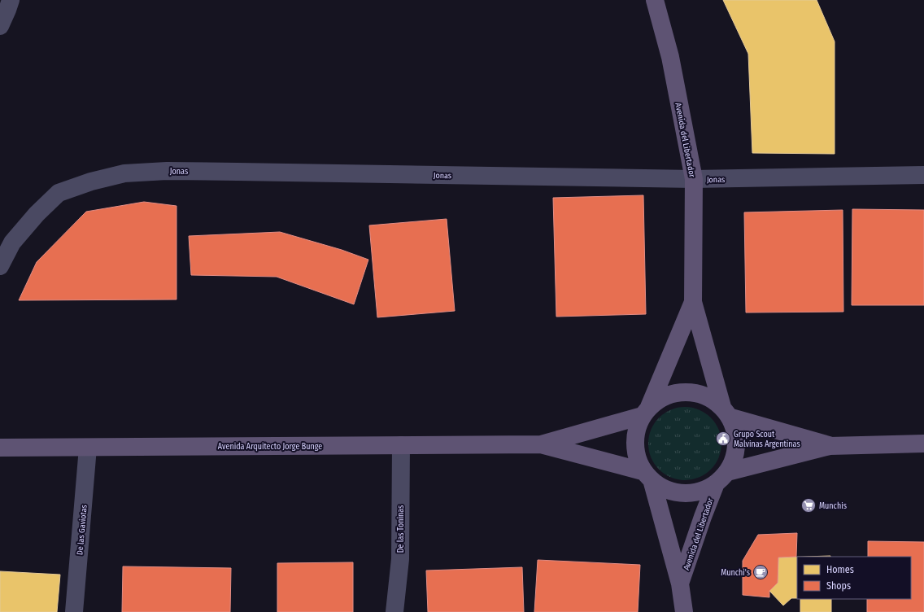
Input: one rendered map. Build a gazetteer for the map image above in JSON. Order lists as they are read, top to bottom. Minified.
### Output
{"streets":{"main road":["Avenida del Libertador","Avenida Arquitecto Jorge Bunge"],"street":["Jonas","De las Toninas","De las Gaviotas"]},"crossings":[["Avenida del Libertador","Jonas"],["Avenida del Libertador","Avenida Arquitecto Jorge Bunge"],["Avenida Arquitecto Jorge Bunge","De las Toninas"],["Avenida Arquitecto Jorge Bunge","De las Gaviotas"]],"places":{"public building":["Grupo Scout Malvinas Argentinas"],"supermarket":["Munchis"],"cafe":["Munchi's"]},"legend":["Homes","Shops"]}
